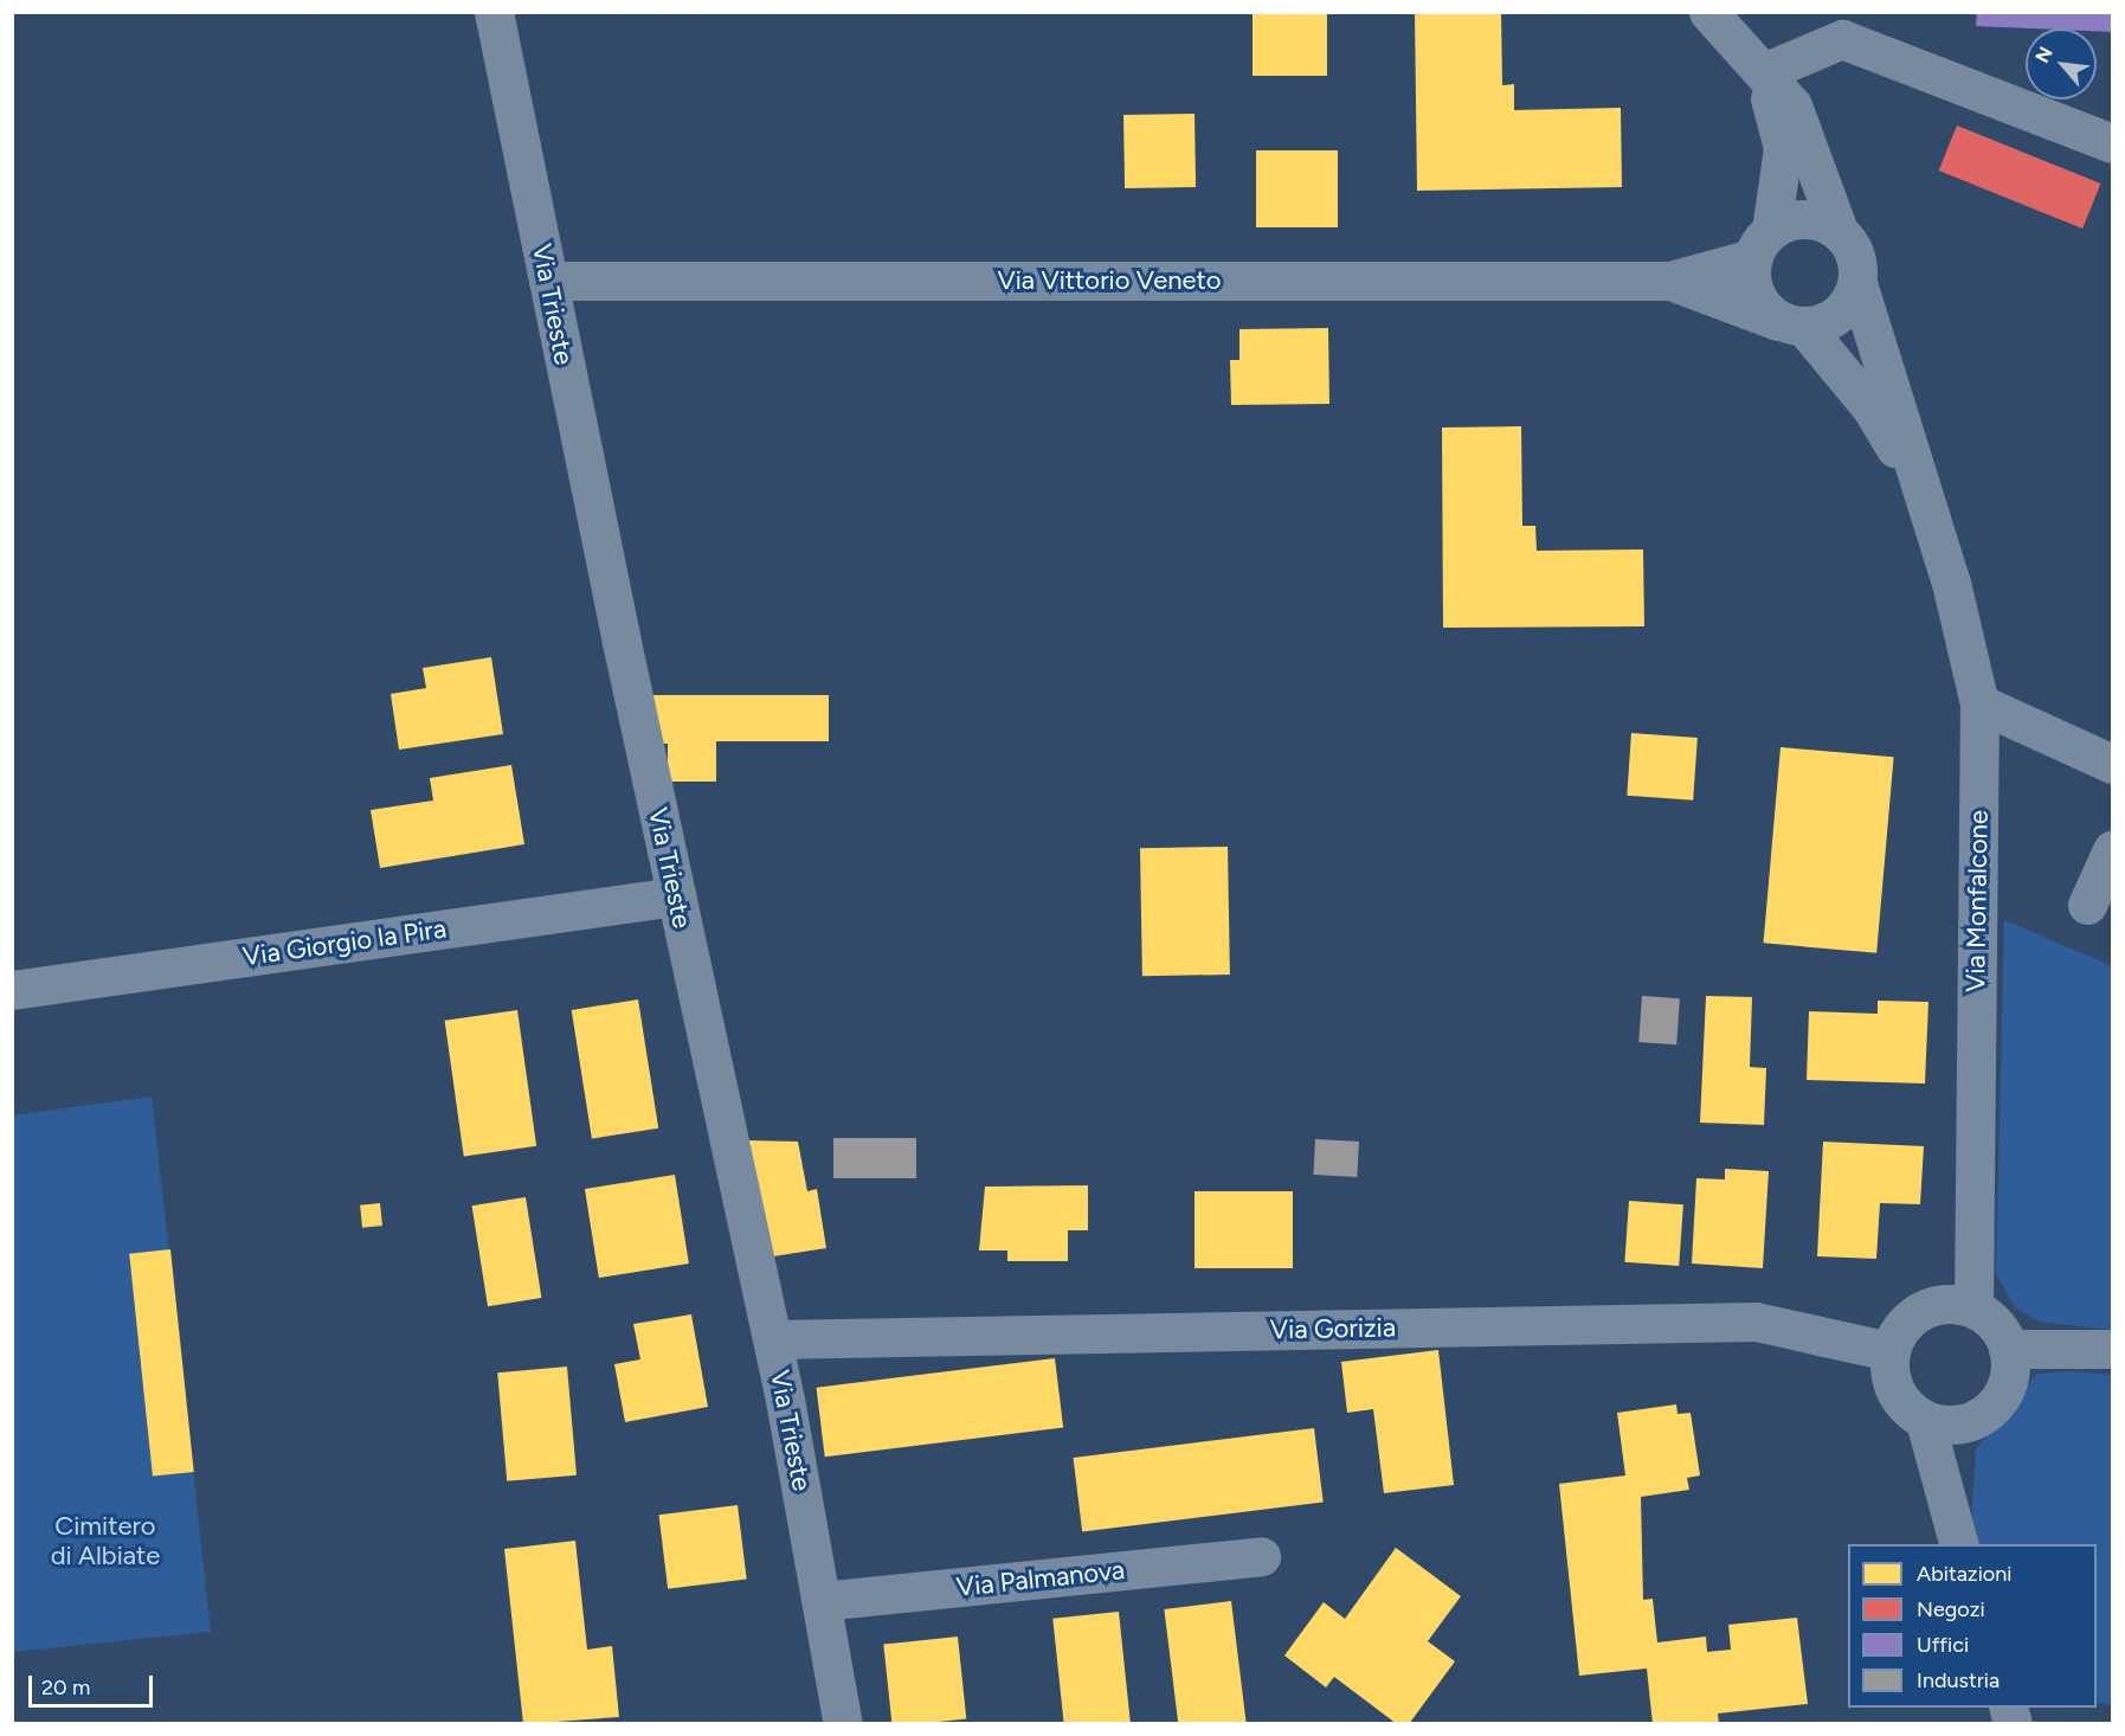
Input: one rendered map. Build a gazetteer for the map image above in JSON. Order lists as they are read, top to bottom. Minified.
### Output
{"streets":{"street":["Via Vittorio Veneto","Via Trieste","Via Monfalcone","Via Giorgio la Pira","Via Gorizia","Via Palmanova"]},"crossings":[["Via Vittorio Veneto","Via Trieste"],["Via Vittorio Veneto","Via Monfalcone"],["Via Trieste","Via Giorgio la Pira"],["Via Trieste","Via Gorizia"],["Via Trieste","Via Palmanova"],["Via Monfalcone","Via Gorizia"]],"parks":["Cimitero di Albiate"],"legend":["Abitazioni","Negozi","Uffici","Industria"],"scale_bar":"20 m","north":"top left"}
